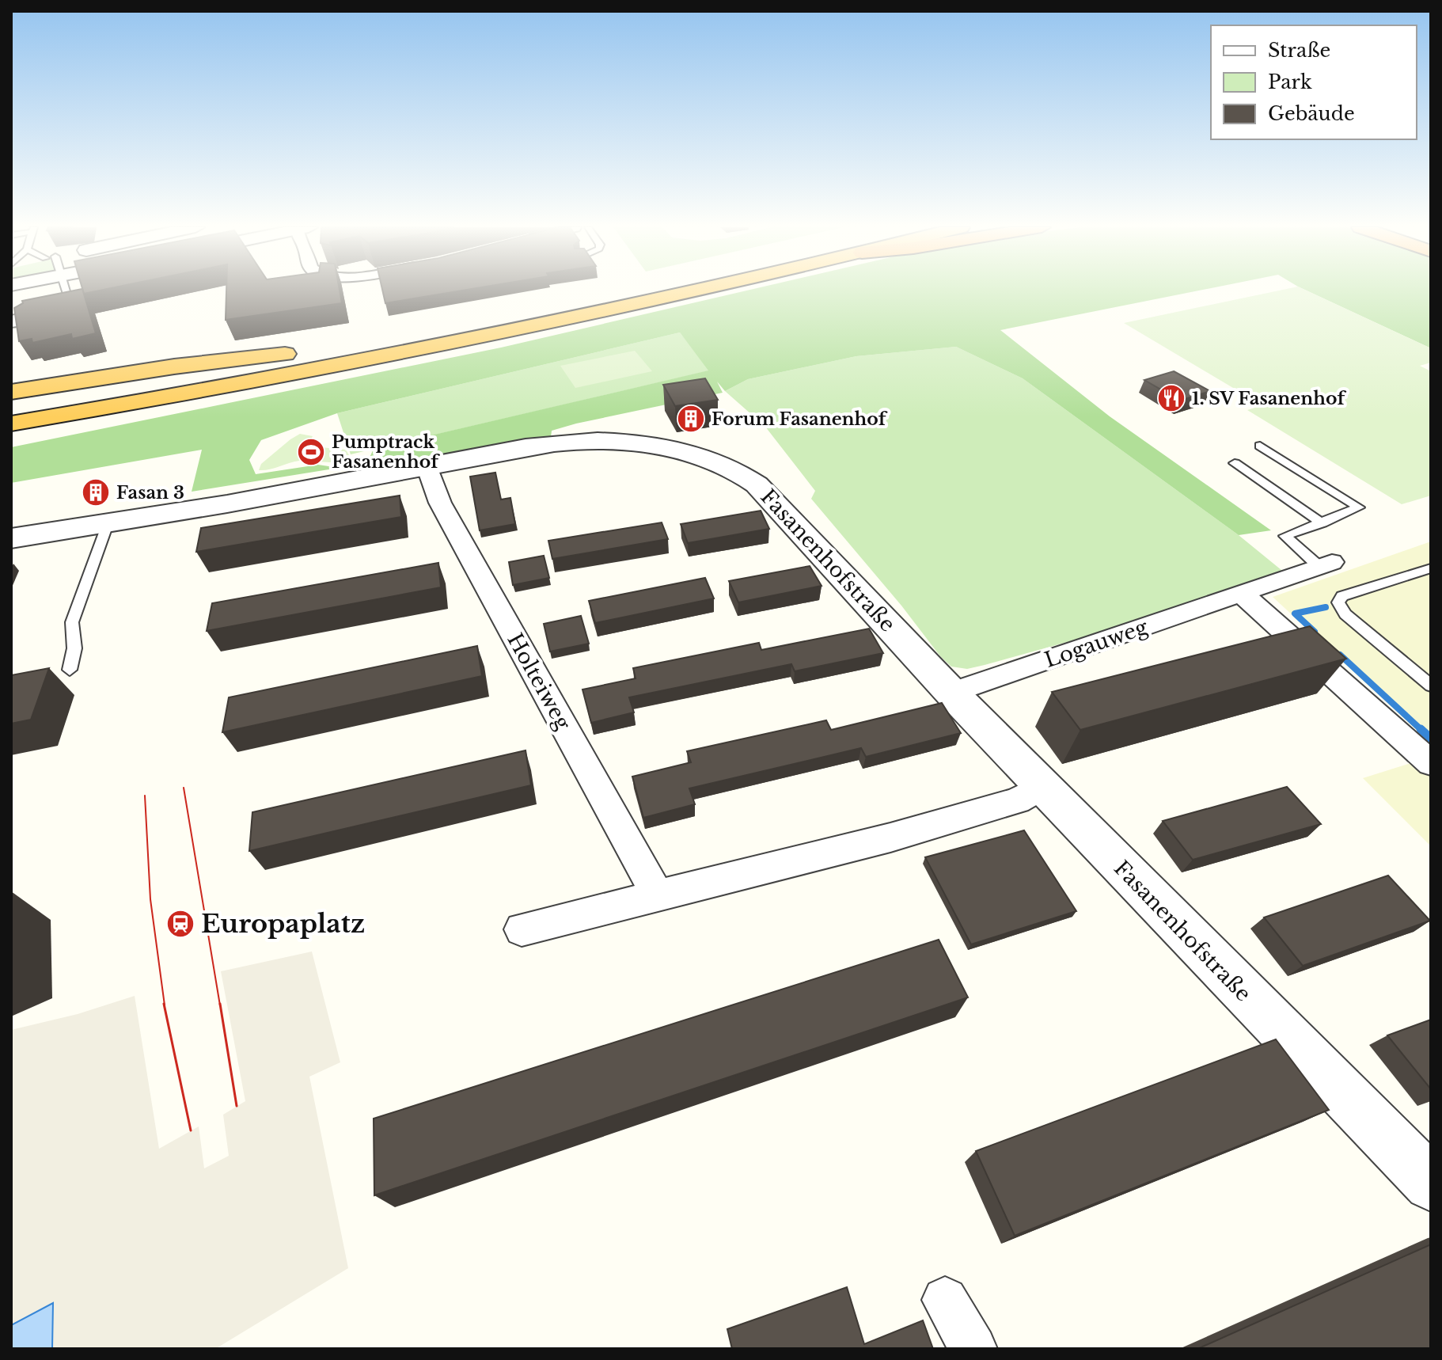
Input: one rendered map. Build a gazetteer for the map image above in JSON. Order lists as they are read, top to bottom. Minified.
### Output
{"streets":{"street":["Fasanenhofstraße","Logauweg","Holteiweg"]},"crossings":[["Fasanenhofstraße","Logauweg"],["Fasanenhofstraße","Holteiweg"]],"places":{"restaurant":["1. SV Fasanenhof"],"building":["Forum Fasanenhof","Fasan 3"],"sports":["Pumptrack Fasanenhof"],"station":["Europaplatz"]},"legend":["Straße","Park","Gebäude"]}
